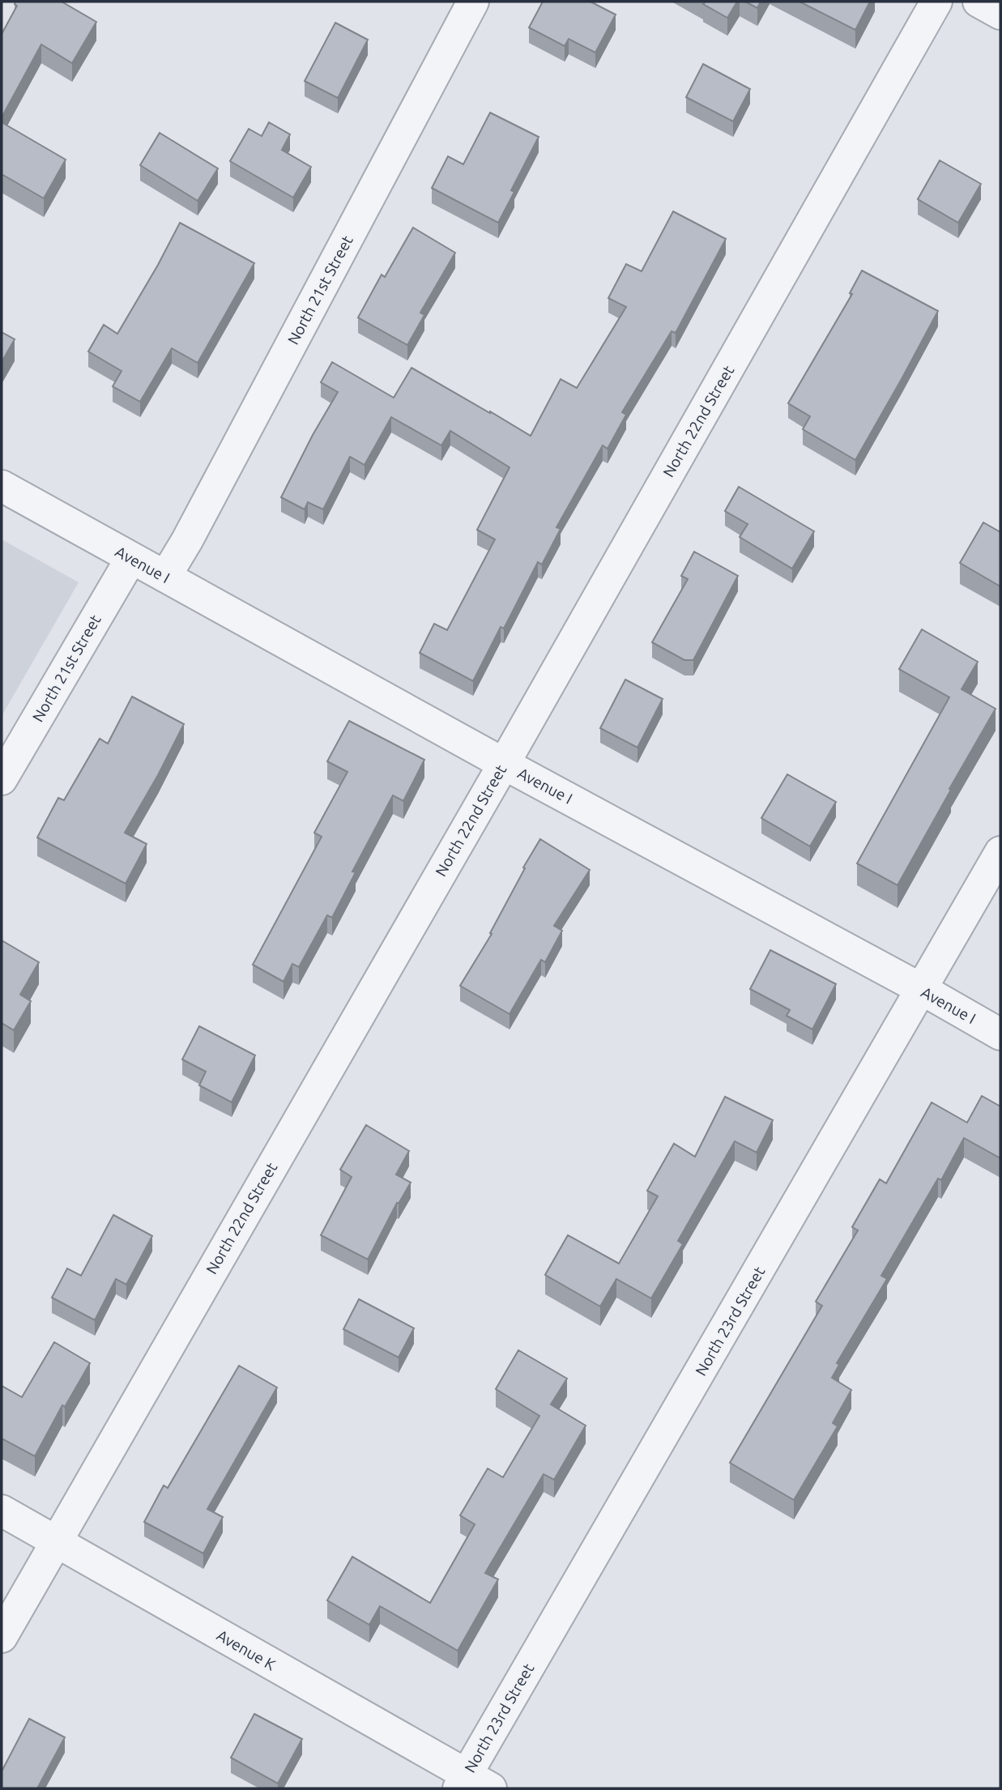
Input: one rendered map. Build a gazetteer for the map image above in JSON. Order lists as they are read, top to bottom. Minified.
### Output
{"streets":{"street":["North 21st Street","North 22nd Street","Avenue I","North 23rd Street","Avenue K"]},"crossings":[["North 21st Street","Avenue I"],["North 22nd Street","Avenue I"],["North 22nd Street","Avenue K"],["Avenue I","North 23rd Street"],["North 23rd Street","Avenue K"]]}
